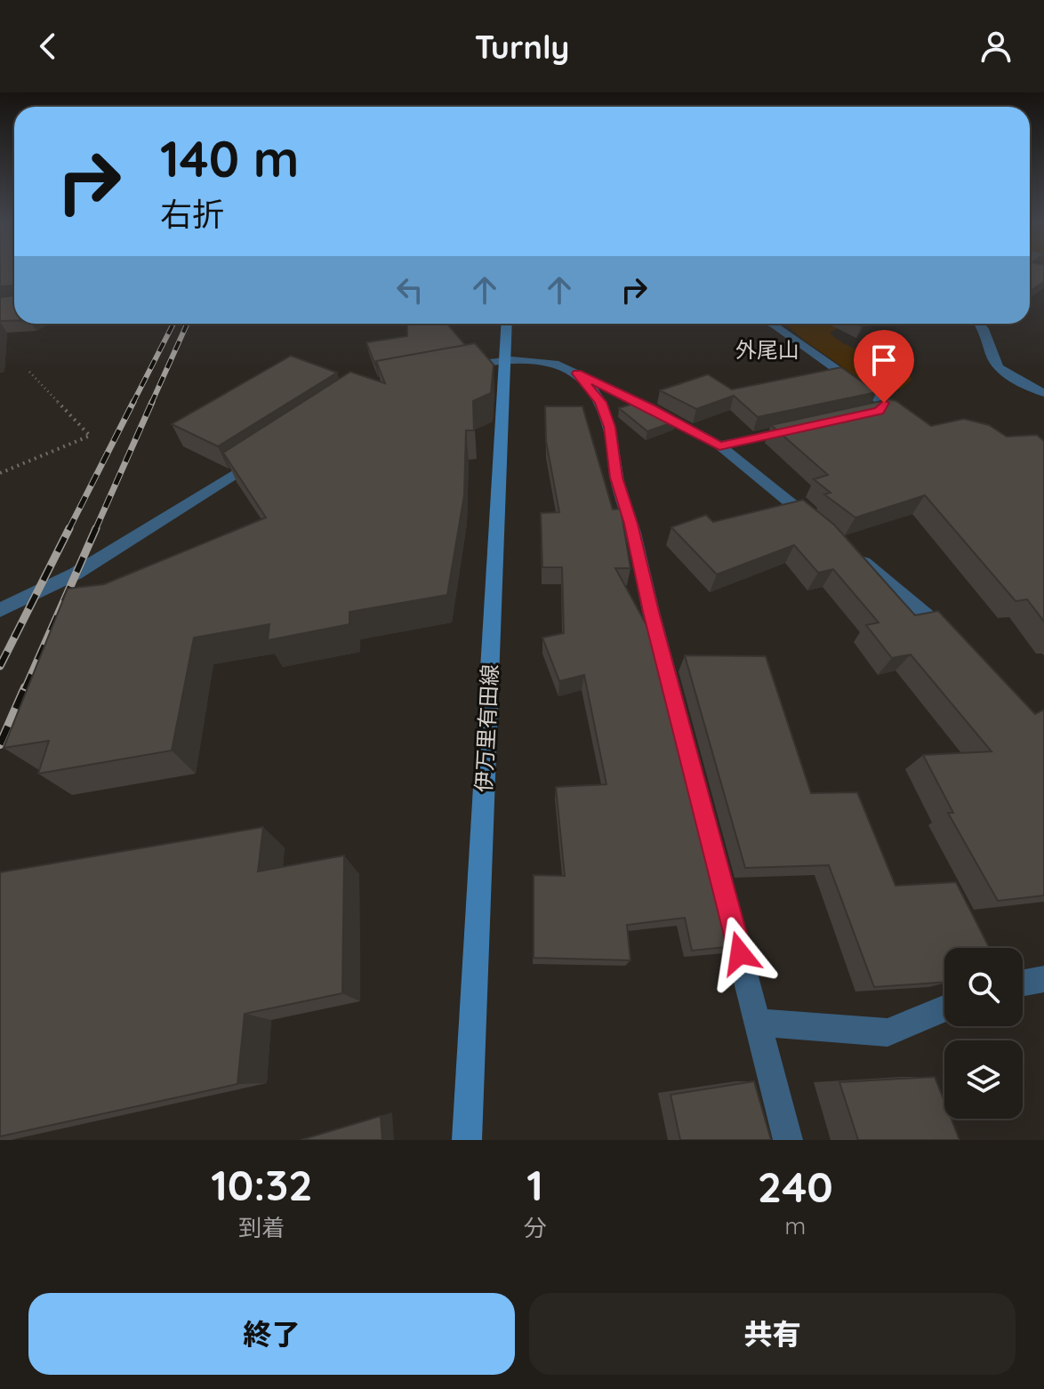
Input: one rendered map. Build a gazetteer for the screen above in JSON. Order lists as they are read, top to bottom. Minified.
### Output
{"streets":{"main road":["伊万里有田線"]},"districts":["外尾山"],"page":{"header":"Turnly","turn":["140 m","右折"],"eta":["10:32","到着","1","分","240","m"],"buttons":["終了","共有"]}}
